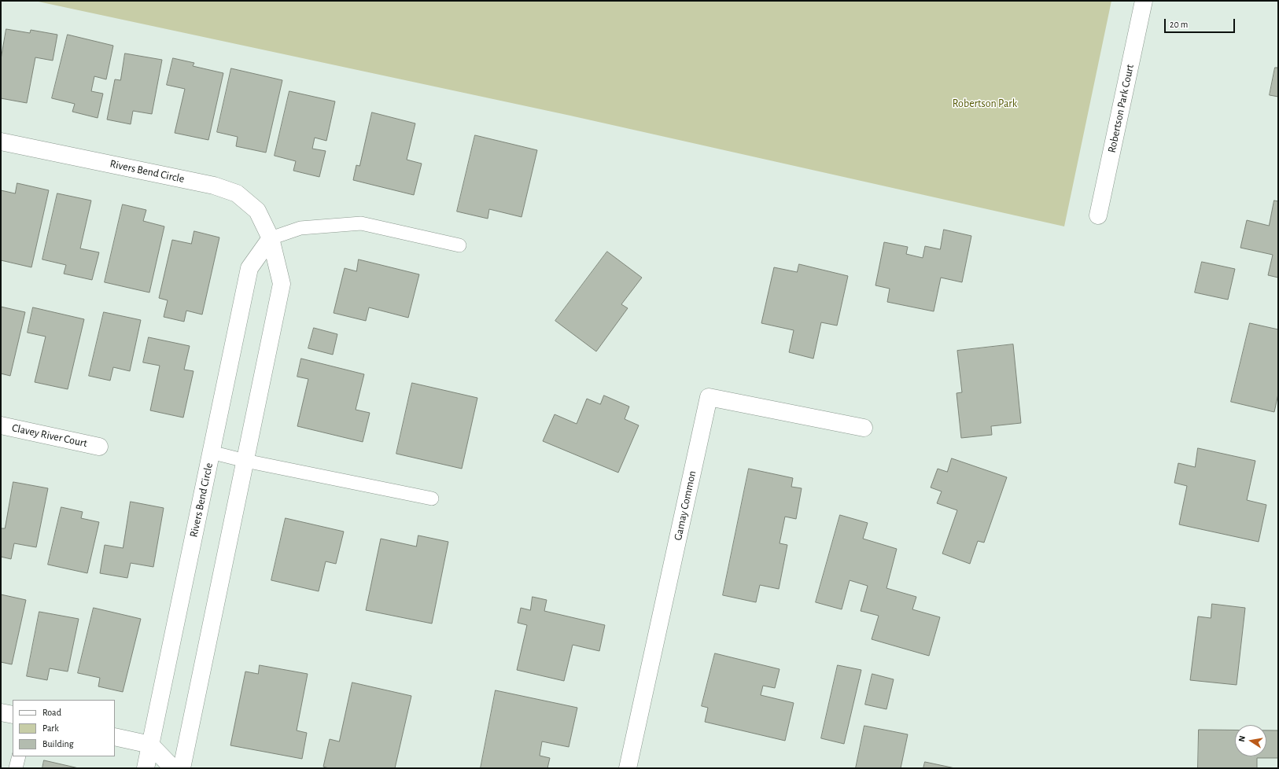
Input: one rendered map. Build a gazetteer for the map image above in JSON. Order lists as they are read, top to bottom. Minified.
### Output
{"streets":{"street":["Robertson Park Court","Rivers Bend Circle","Clavey River Court","Gamay Common"]},"parks":["Robertson Park"],"legend":["Road","Park","Building"],"scale_bar":"20 m","north":"left"}
